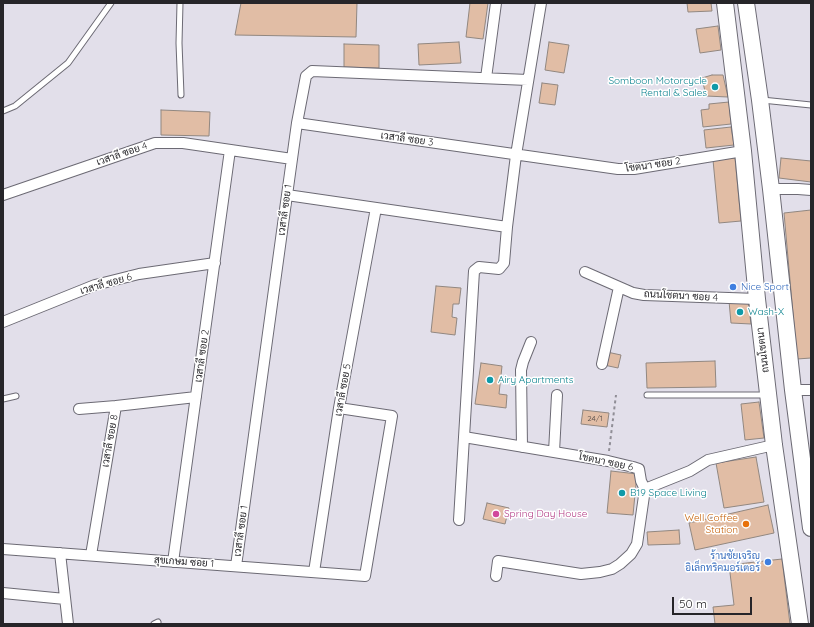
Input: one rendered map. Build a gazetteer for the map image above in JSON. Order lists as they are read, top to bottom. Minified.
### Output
{"streets":{"main road":["ถนนโชตนา"],"street":["เวสาลี ซอย 3","เวสาลี ซอย 4","โชตนา ซอย 2","เวสาลี ซอย 1","เวสาลี ซอย 6","ถนนโชตนา ซอย 4","เวสาลี ซอย 2","เวสาลี ซอย 5","เวสาลี ซอย 8","โชตนา ซอย 6","สุขเกษม ซอย 1"]},"crossings":[["เวสาลี ซอย 3","โชตนา ซอย 2"],["เวสาลี ซอย 3","เวสาลี ซอย 1"],["เวสาลี ซอย 4","เวสาลี ซอย 1"],["เวสาลี ซอย 4","เวสาลี ซอย 2"],["โชตนา ซอย 2","ถนนโชตนา"],["เวสาลี ซอย 1","สุขเกษม ซอย 1"],["เวสาลี ซอย 6","เวสาลี ซอย 2"],["ถนนโชตนา ซอย 4","ถนนโชตนา"],["เวสาลี ซอย 2","เวสาลี ซอย 8"],["เวสาลี ซอย 2","สุขเกษม ซอย 1"],["เวสาลี ซอย 5","สุขเกษม ซอย 1"],["เวสาลี ซอย 8","สุขเกษม ซอย 1"]],"places":["Somboon Motorcycle Rental & Sales","Nice Sport","Wash-X","Airy Apartments","B19 Space Living","Spring Day House","Well Coffee Station","ร้านชัยเจริญ อิเล็กทริคมอร์เตอร์"],"house_numbers":["24/1"],"scale_bar":"50 m"}
